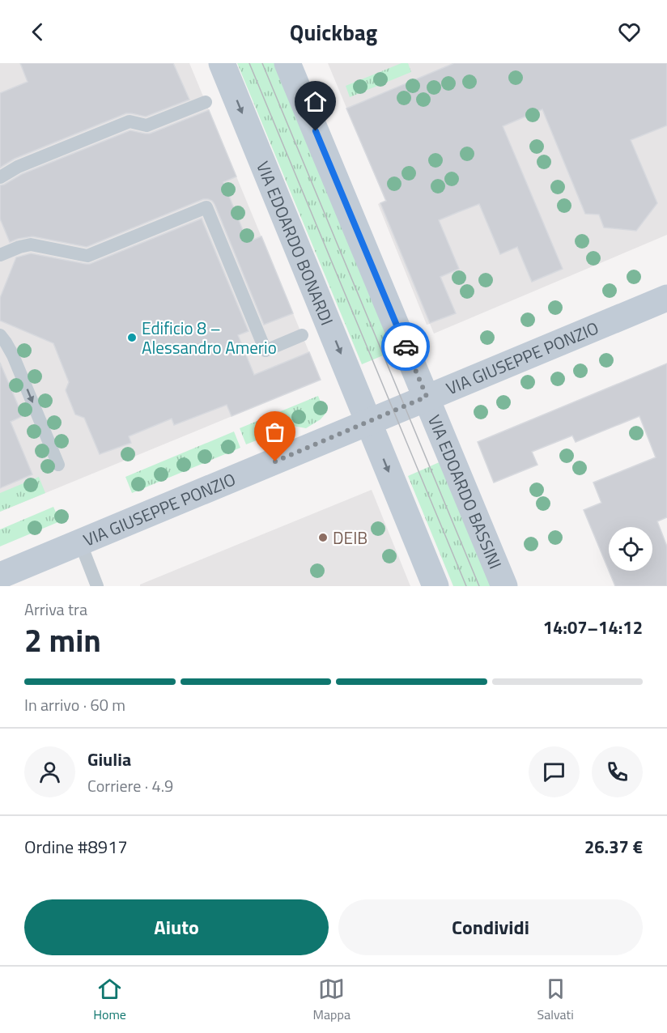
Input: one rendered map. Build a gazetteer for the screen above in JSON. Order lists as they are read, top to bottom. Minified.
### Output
{"streets":{"street":["VIA EDOARDO BONARDI","VIA GIUSEPPE PONZIO","VIA EDOARDO BASSINI"]},"crossings":[["VIA EDOARDO BONARDI","VIA GIUSEPPE PONZIO"],["VIA GIUSEPPE PONZIO","VIA EDOARDO BASSINI"]],"places":["Edificio 8 – Alessandro Amerio","DEIB"],"page":{"header":"Quickbag","heading":["2 min","Arriva tra","14:07–14:12"],"panel":["Giulia","Corriere · 4.9","Ordine #8917","26.37 €"],"bar":"In arrivo · 60 m","buttons":["Aiuto","Condividi"],"tabs":["Home","Mappa","Salvati"]}}
